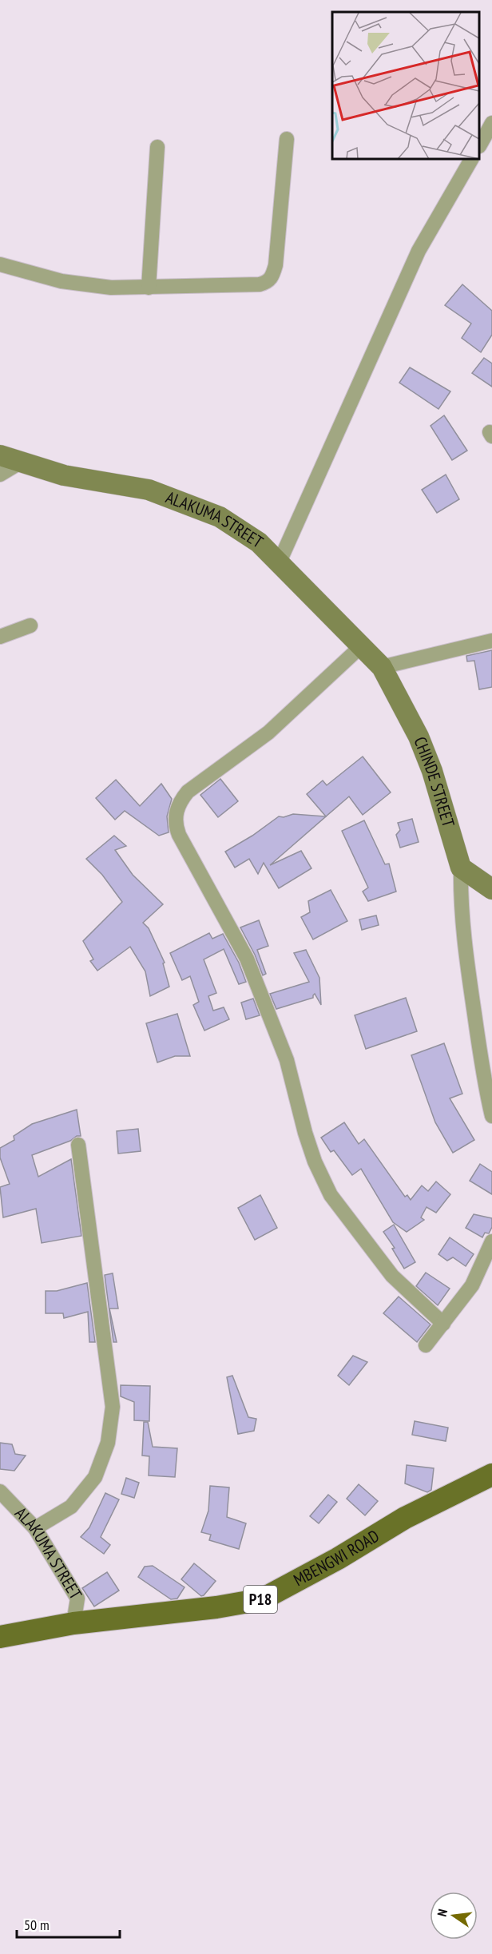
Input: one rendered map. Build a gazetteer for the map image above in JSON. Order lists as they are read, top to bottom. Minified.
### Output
{"streets":{"main road":["MBENGWI ROAD","P18"],"street":["ALAKUMA STREET","CHINDE STREET"]},"crossings":[["ALAKUMA STREET","CHINDE STREET"],["ALAKUMA STREET","MBENGWI ROAD"]],"scale_bar":"50 m","north":"left"}
